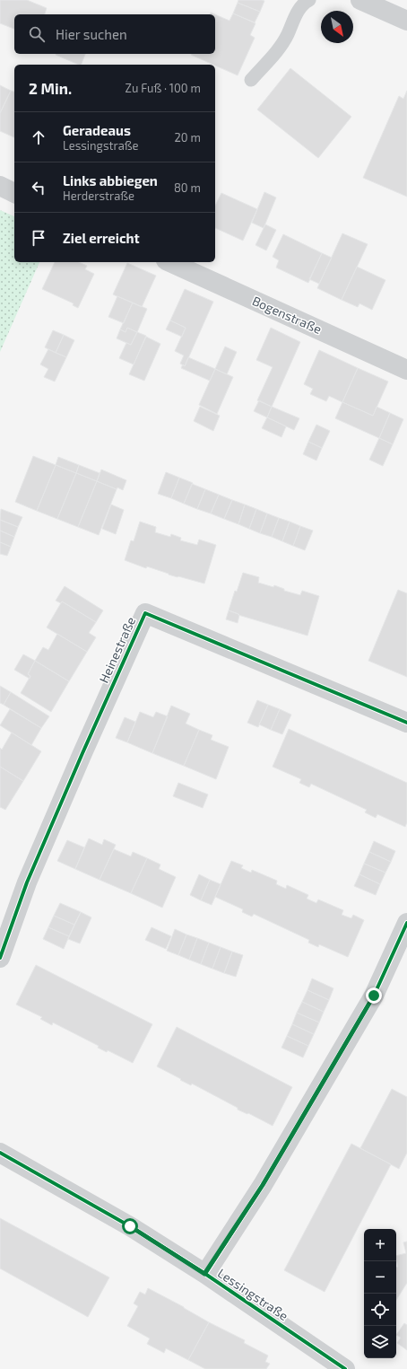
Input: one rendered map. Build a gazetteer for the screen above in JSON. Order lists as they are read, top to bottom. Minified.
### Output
{"streets":{"street":["Bogenstraße","Heinestraße","Lessingstraße"]},"north":"bottom right","page":{"search":"Hier suchen","heading":["2 Min.","Zu Fuß · 100 m"],"list":[["Geradeaus","Lessingstraße","20 m"],["Links abbiegen","Herderstraße","80 m"],"Ziel erreicht"],"map_buttons":["+","−"]}}
